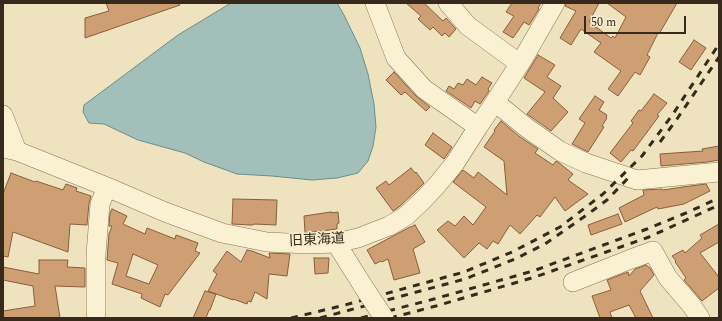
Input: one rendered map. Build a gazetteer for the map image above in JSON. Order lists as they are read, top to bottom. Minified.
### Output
{"streets":{"street":["旧東海道"]},"scale_bar":"50 m"}
